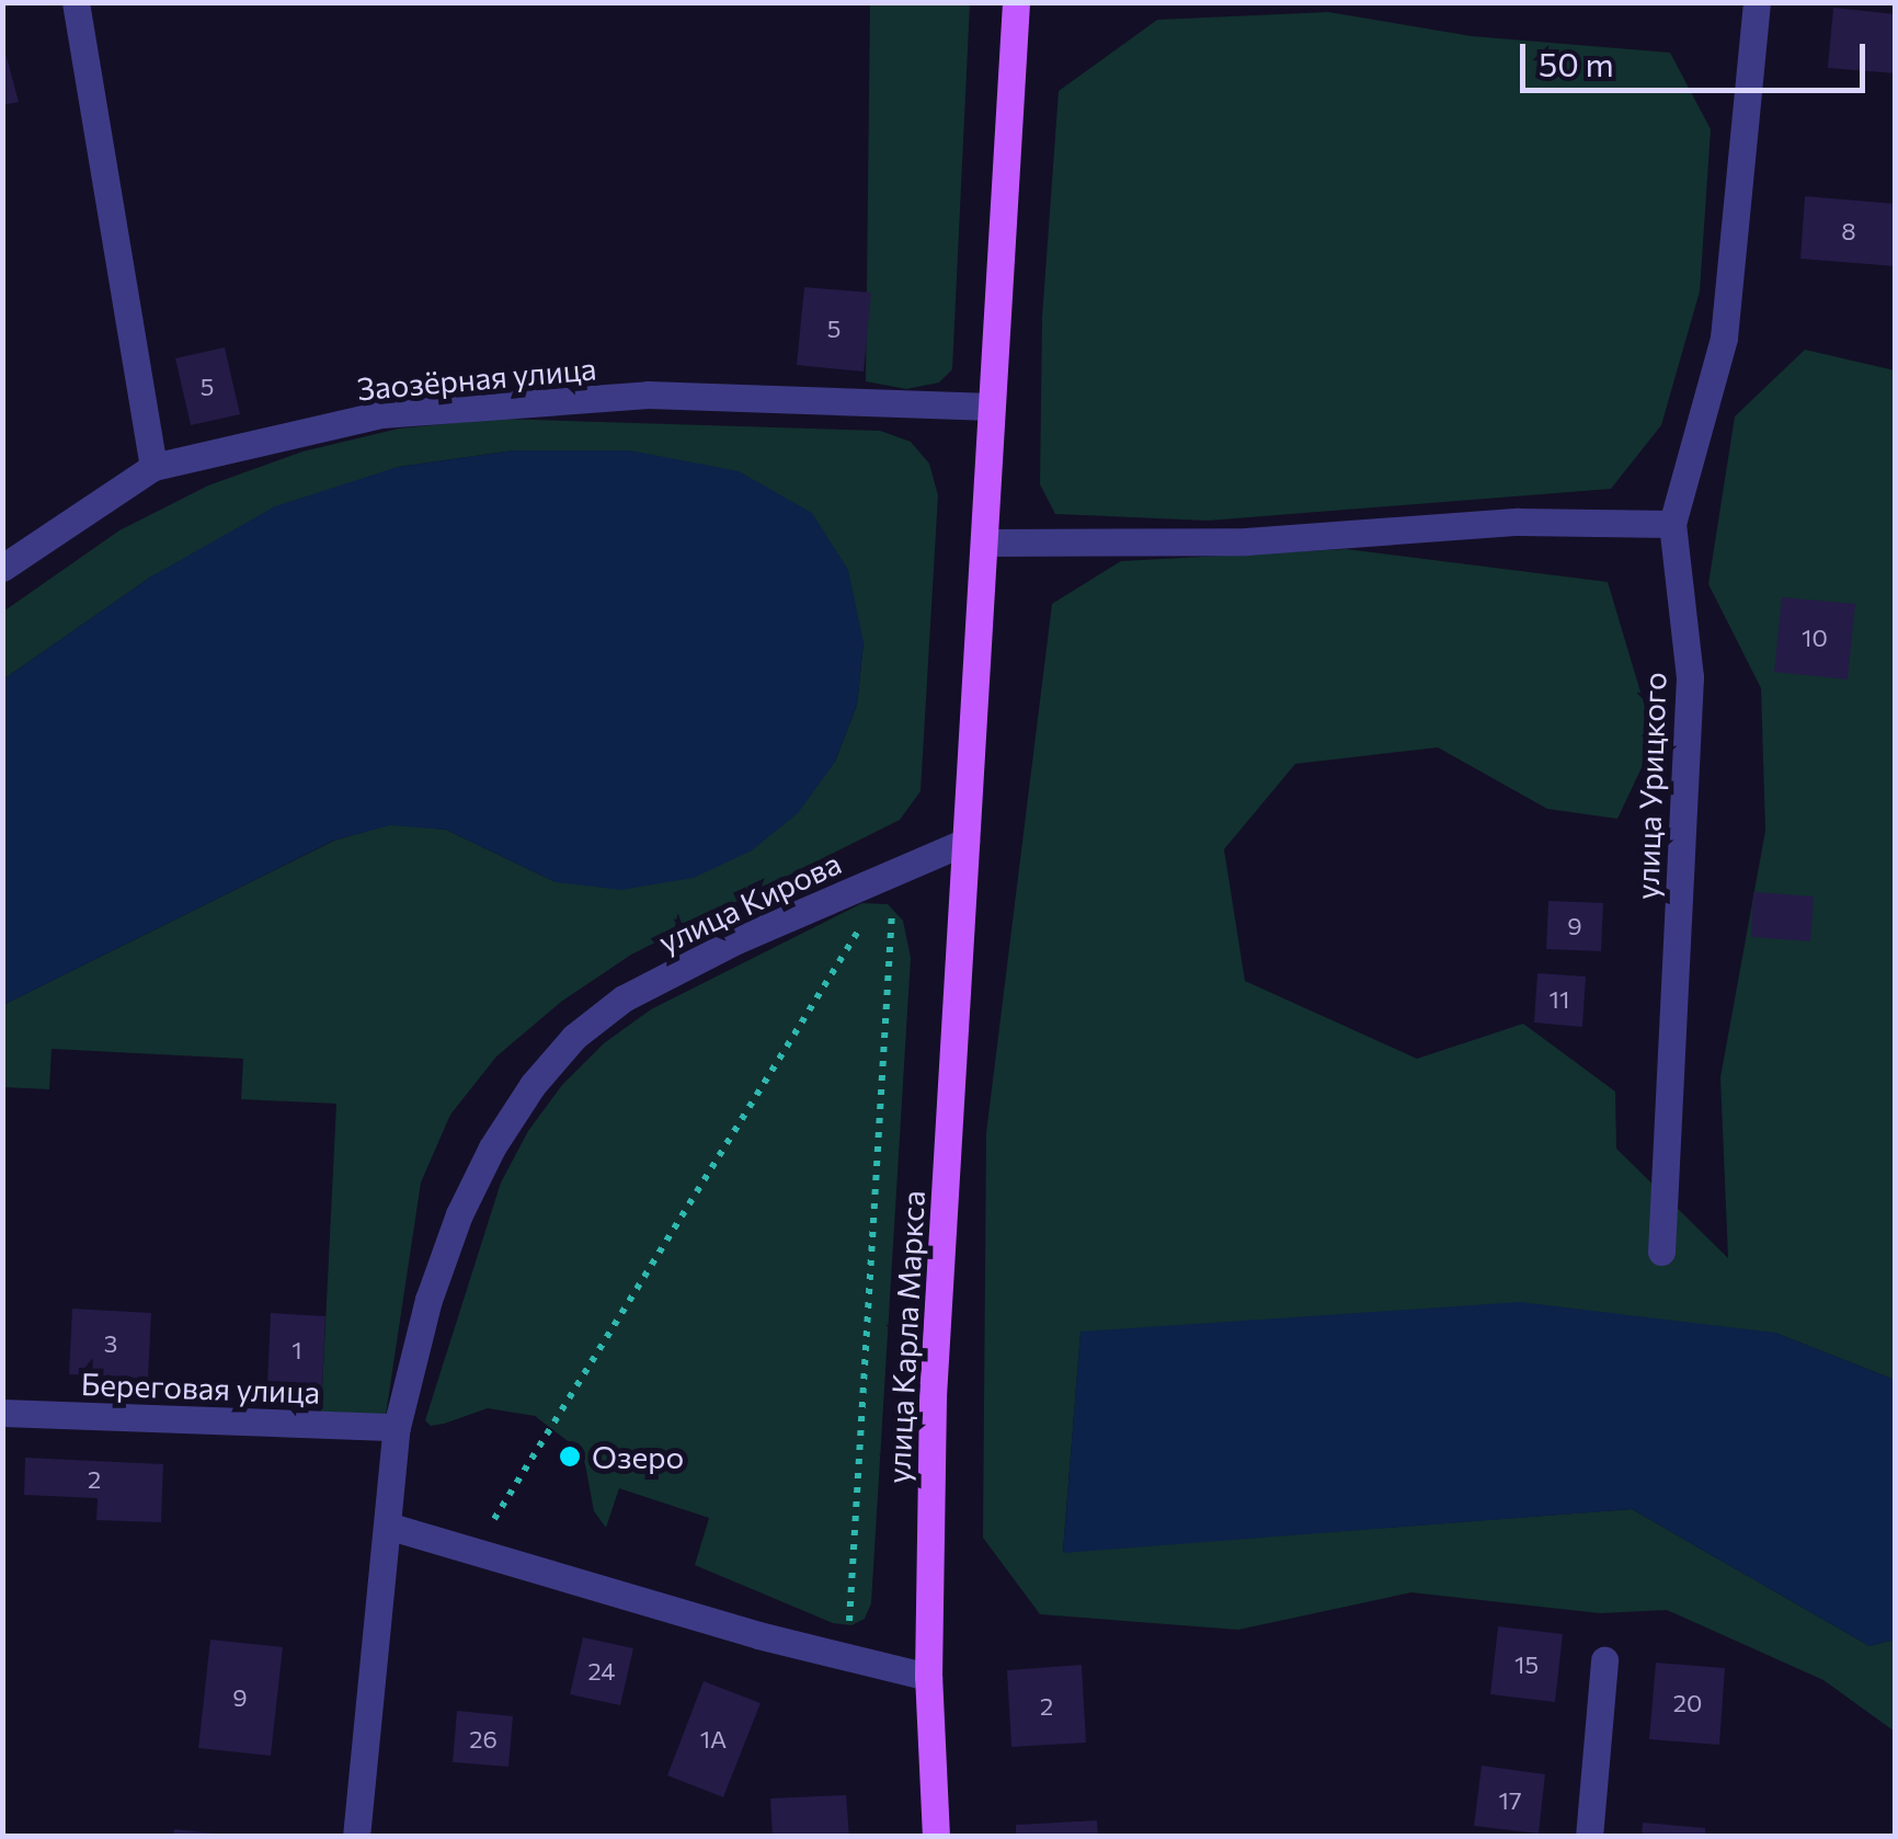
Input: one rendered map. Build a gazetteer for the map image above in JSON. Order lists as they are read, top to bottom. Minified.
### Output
{"streets":{"main road":["улица Карла Маркса"],"street":["Заозёрная улица","улица Урицкого","улица Кирова","Береговая улица"]},"crossings":[["улица Кирова","улица Карла Маркса"],["улица Кирова","Береговая улица"]],"places":["Озеро"],"house_numbers":["8","5","5","10","9","11","3","1","2","15","24","9","20","2","26","1А","17"],"scale_bar":"50 m"}
